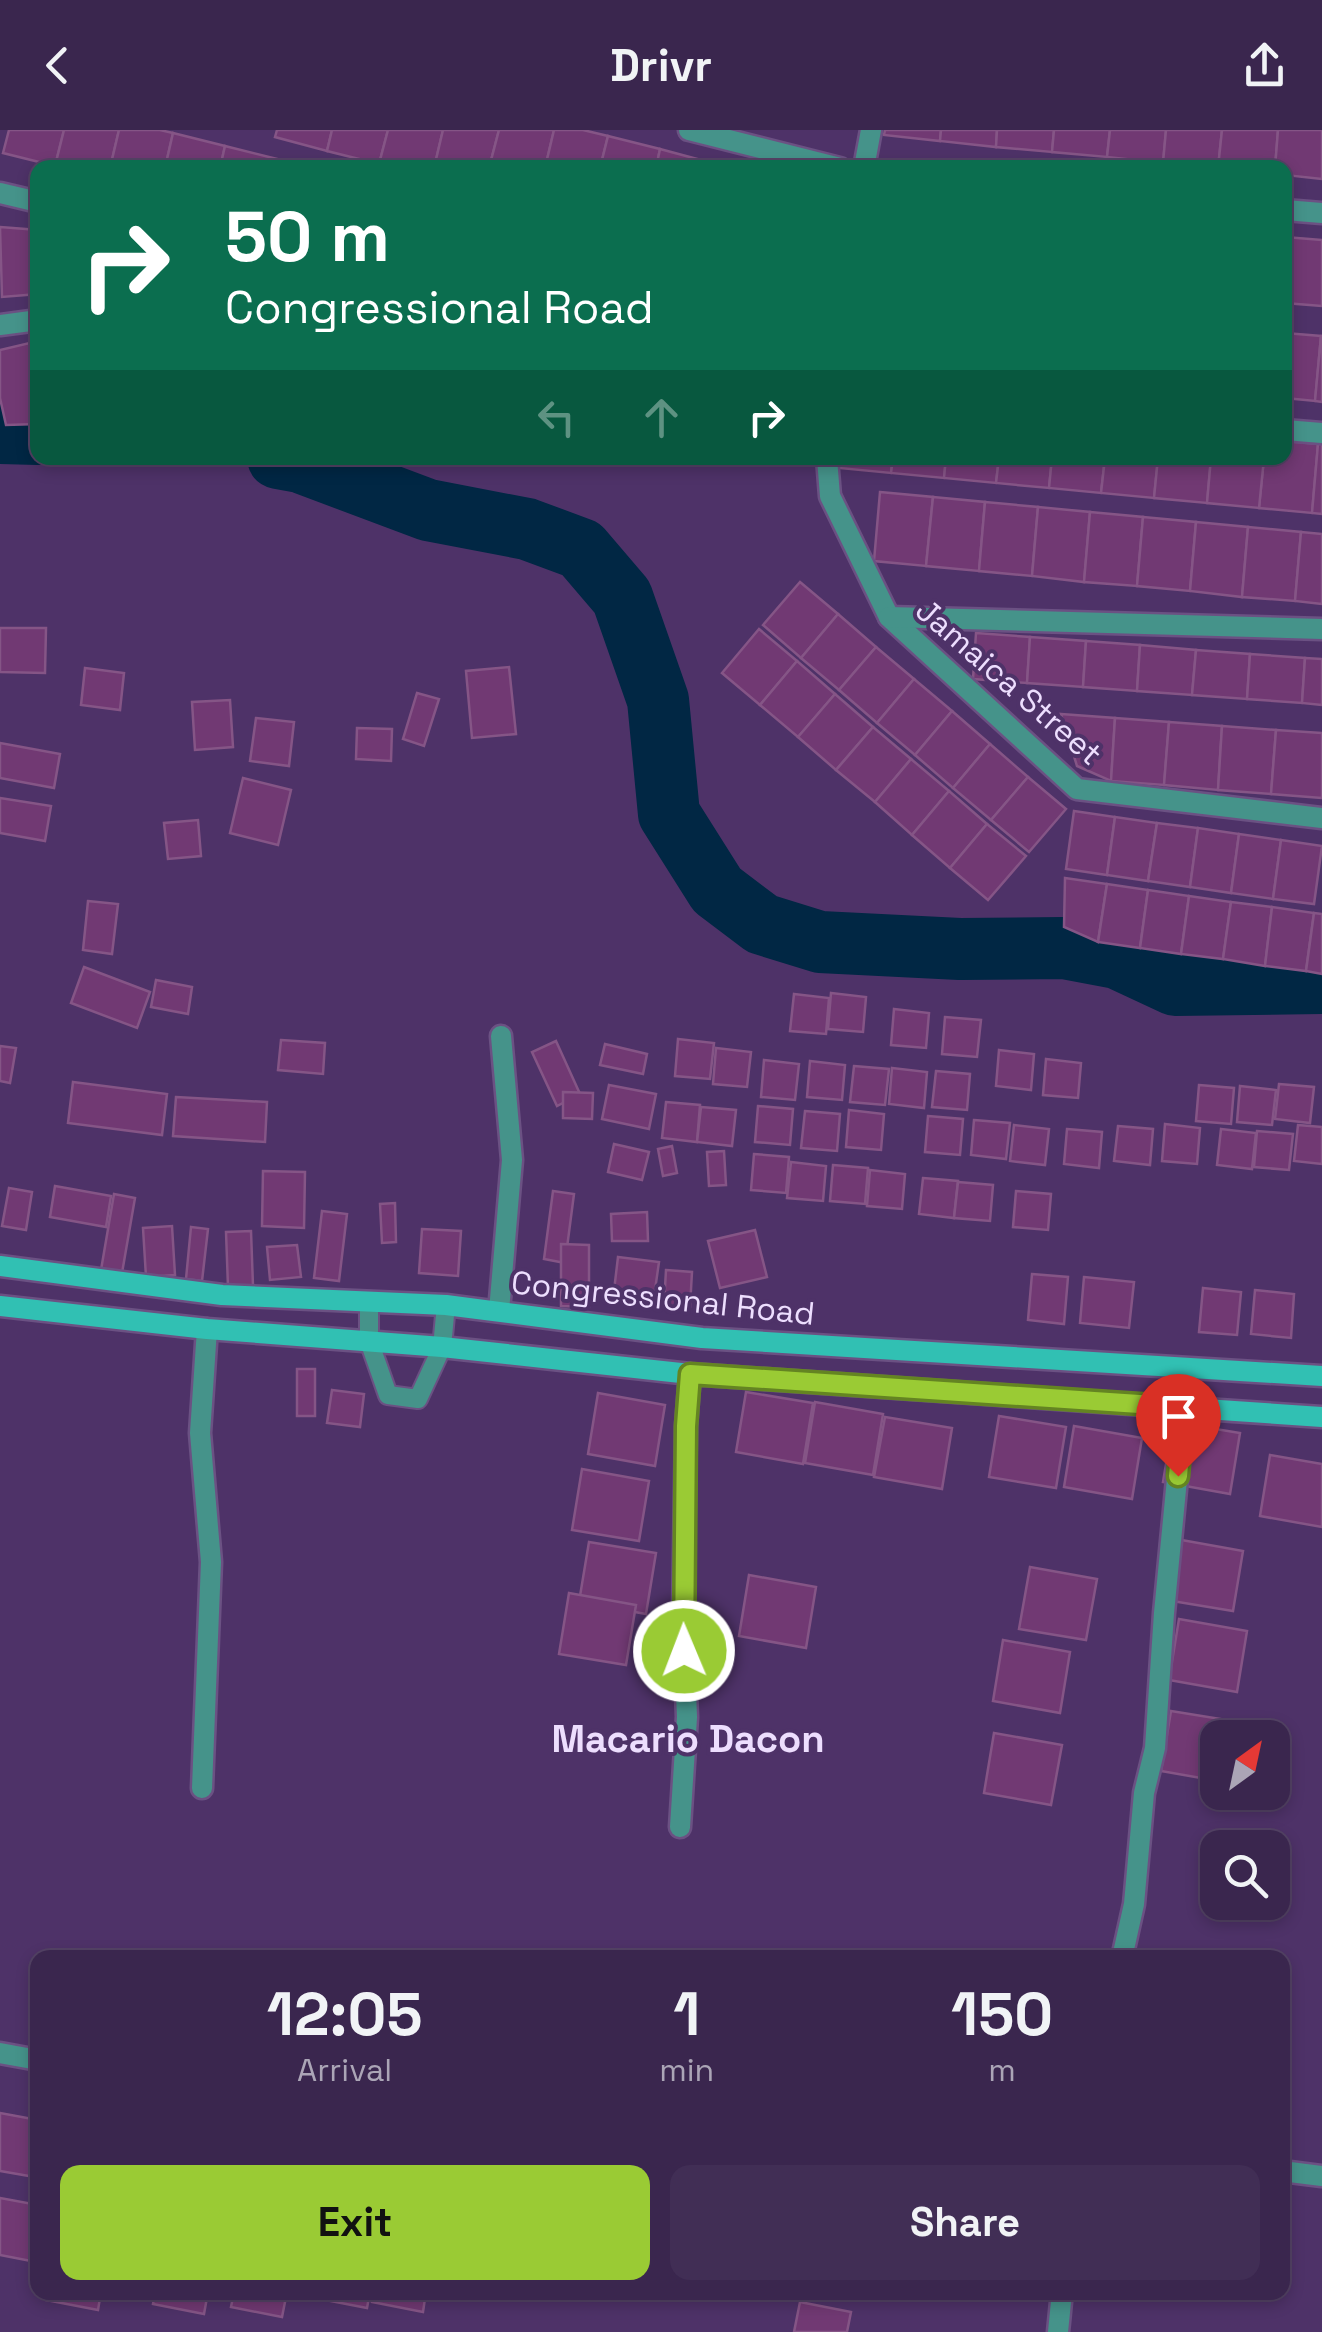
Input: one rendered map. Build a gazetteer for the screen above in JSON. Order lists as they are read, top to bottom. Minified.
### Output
{"streets":{"main road":["Congressional Road"],"street":["Jamaica Street"]},"districts":["Macario Dacon"],"north":"top right","page":{"header":"Drivr","turn":["50 m","Congressional Road"],"eta":["12:05","Arrival","1","min","150","m"],"buttons":["Exit","Share"]}}
